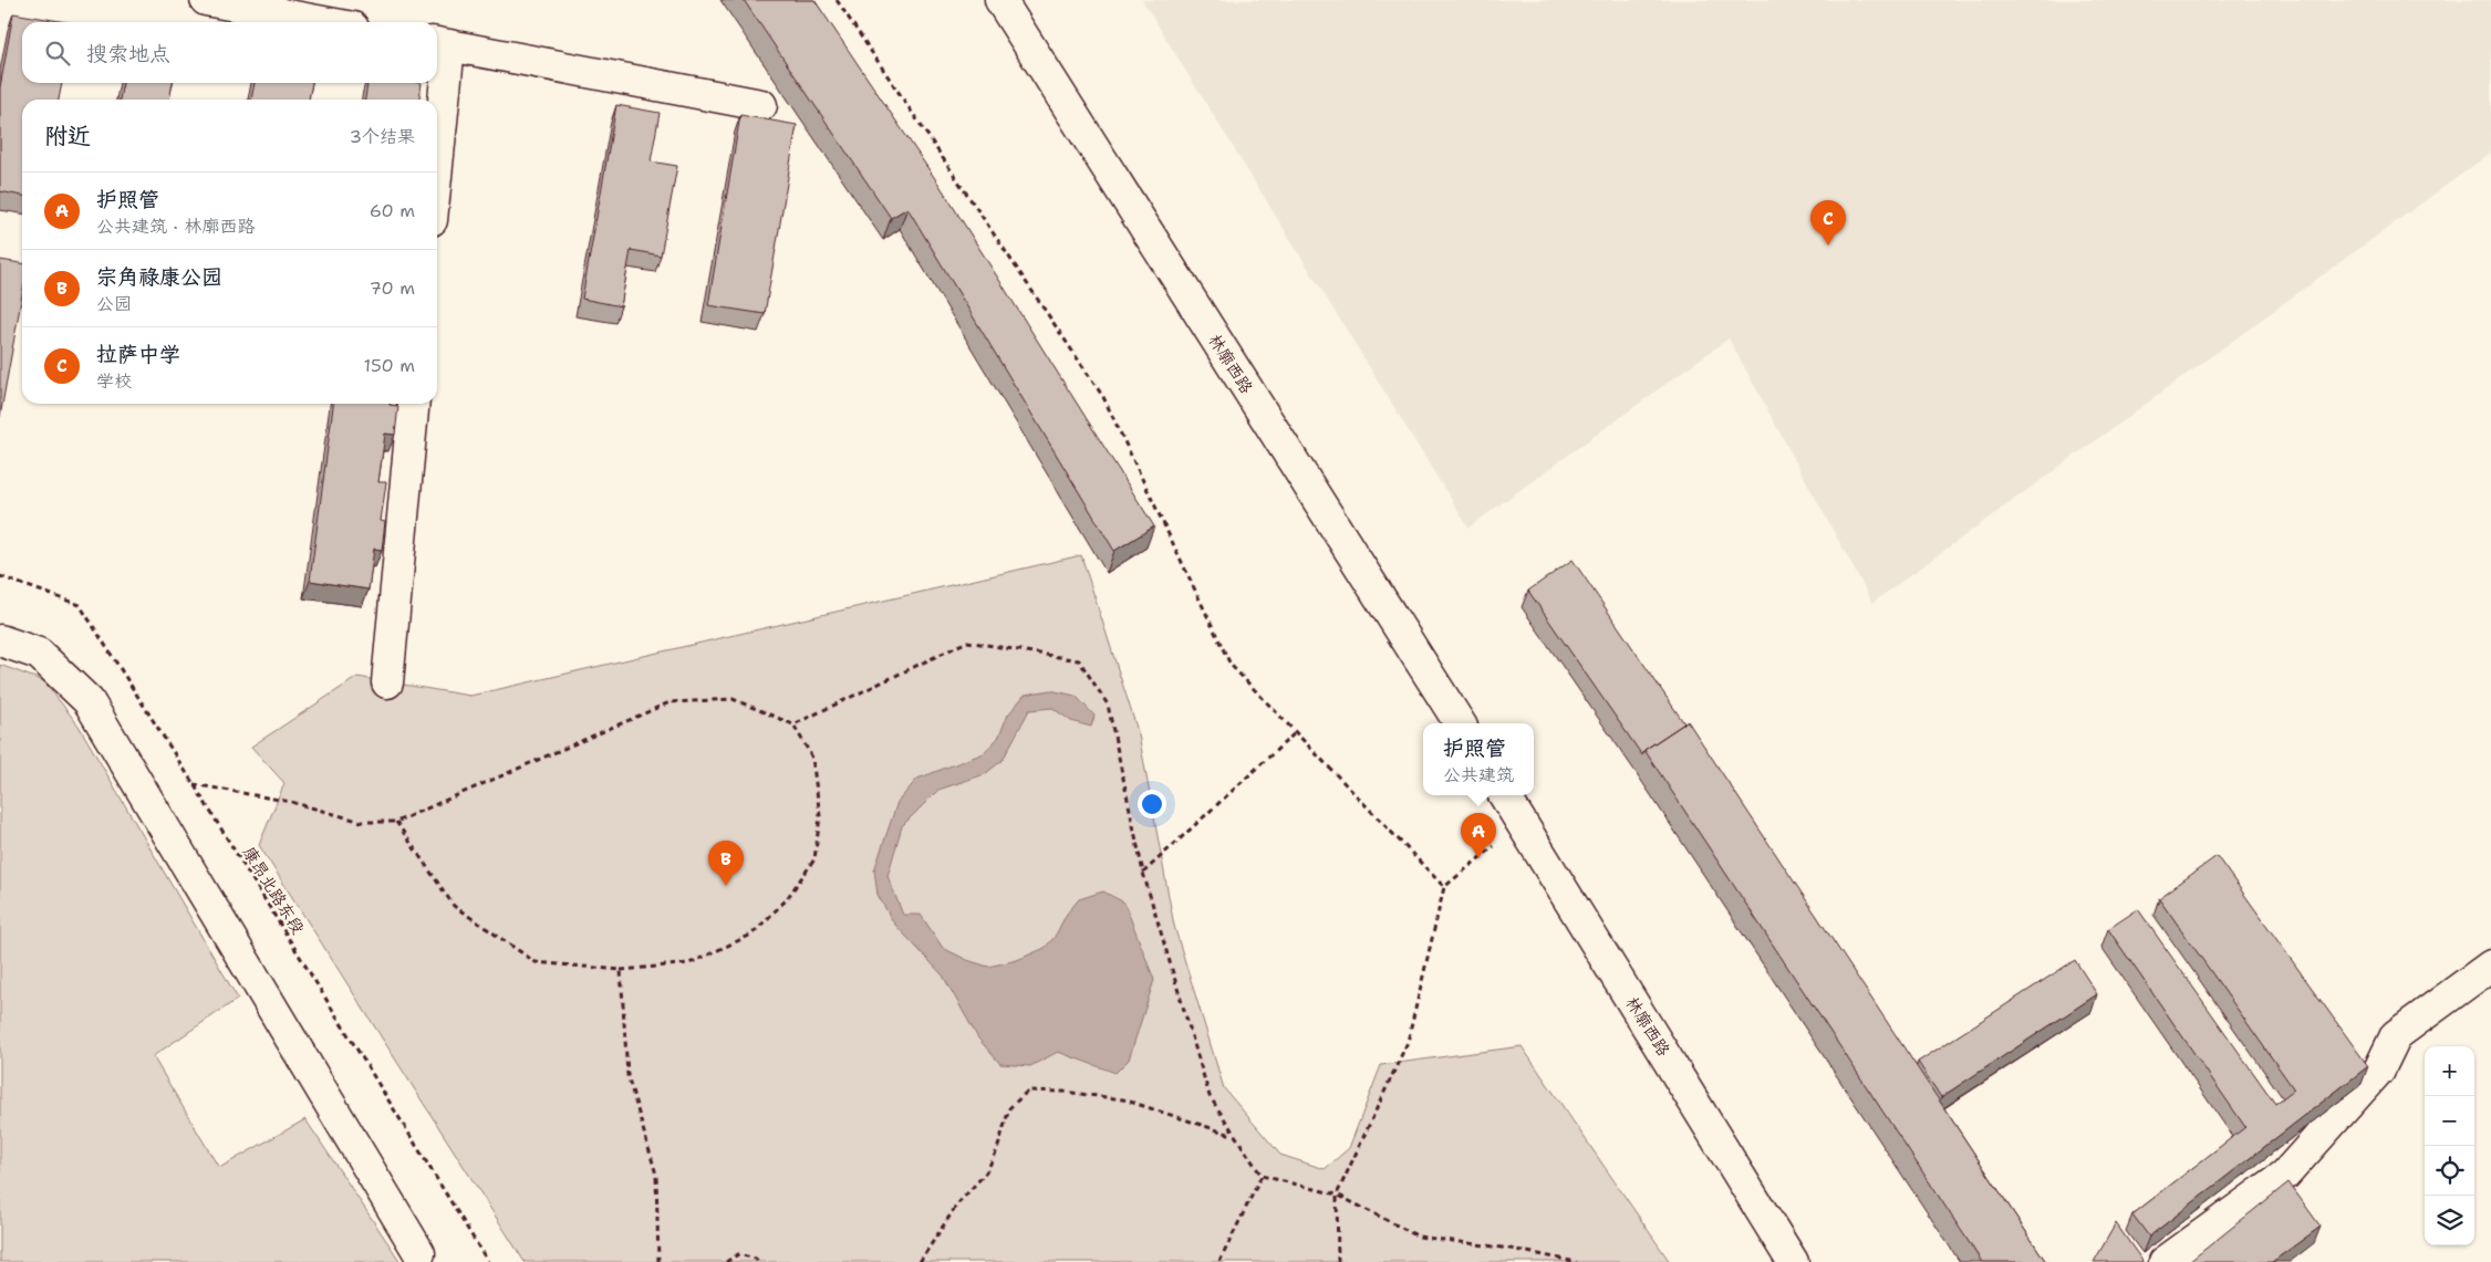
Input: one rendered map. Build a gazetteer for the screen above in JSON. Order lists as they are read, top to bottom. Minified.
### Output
{"streets":{"main road":["林廓西路"],"path":["康昂北路东段"]},"page":{"search":"搜索地点","heading":["附近","3个结果"],"list":[{"mark":"A","name":"护照管","note":"公共建筑 · 林廓西路","value":"60 m"},{"mark":"B","name":"宗角禄康公园","note":"公园","value":"70 m"},{"mark":"C","name":"拉萨中学","note":"学校","value":"150 m"}],"pins":["C","A","B"],"popup":["护照管","公共建筑"],"map_buttons":["+","−"]}}
